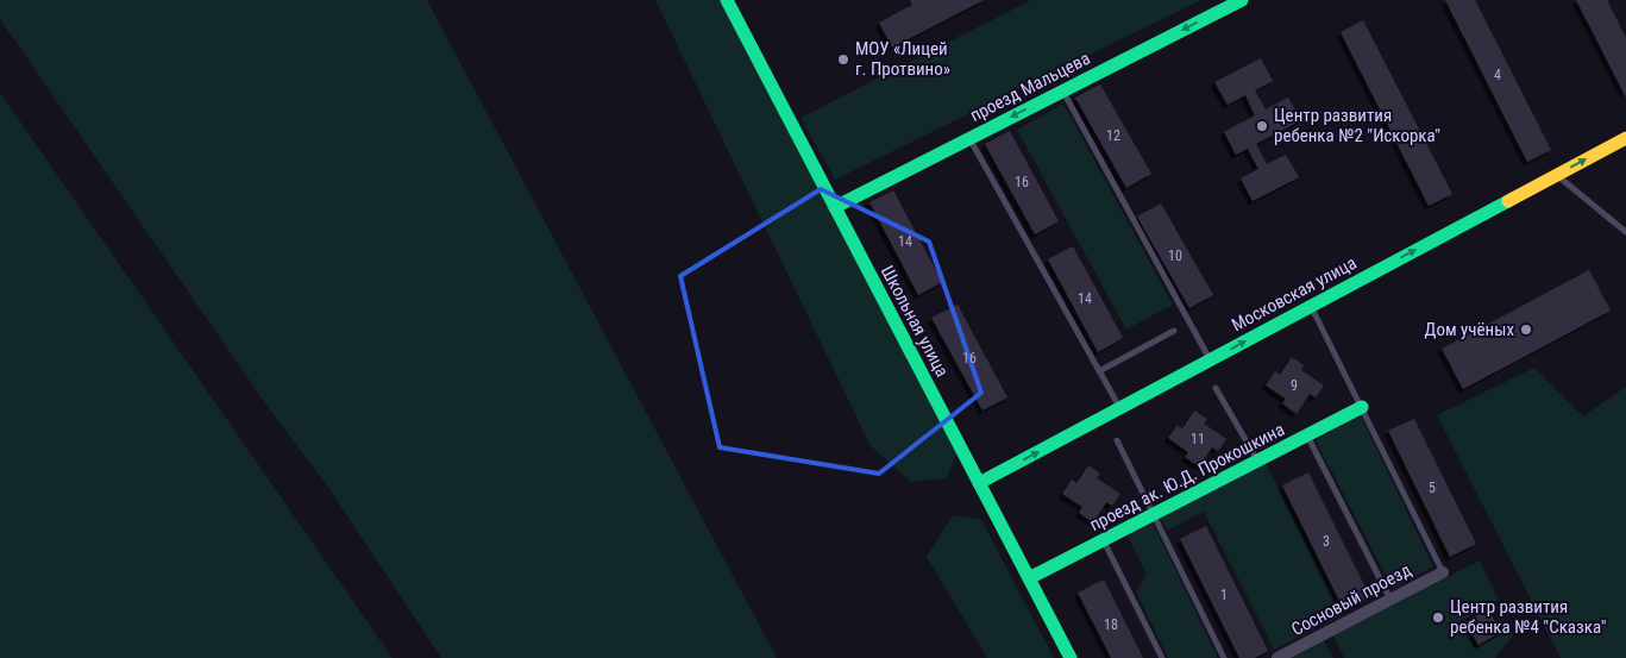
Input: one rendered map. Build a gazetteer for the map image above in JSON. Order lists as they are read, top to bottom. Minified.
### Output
{"streets":{"street":["проезд Мальцева","Московская улица","Школьная улица","проезд ак. Ю.Д. Прокошкина","Сосновый проезд"]},"crossings":[["проезд Мальцева","Школьная улица"],["Московская улица","Школьная улица"],["Школьная улица","проезд ак. Ю.Д. Прокошкина"]],"one_way":["проезд Мальцева","Московская улица"],"places":["МОУ «Лицей г. Протвино»","Центр развития ребенка №2 \"Искорка\"","Дом учёных","Центр развития ребенка №4 \"Сказка\""],"house_numbers":["4","12","16","14","10","14","16","9","11","5","3","1","18"]}
